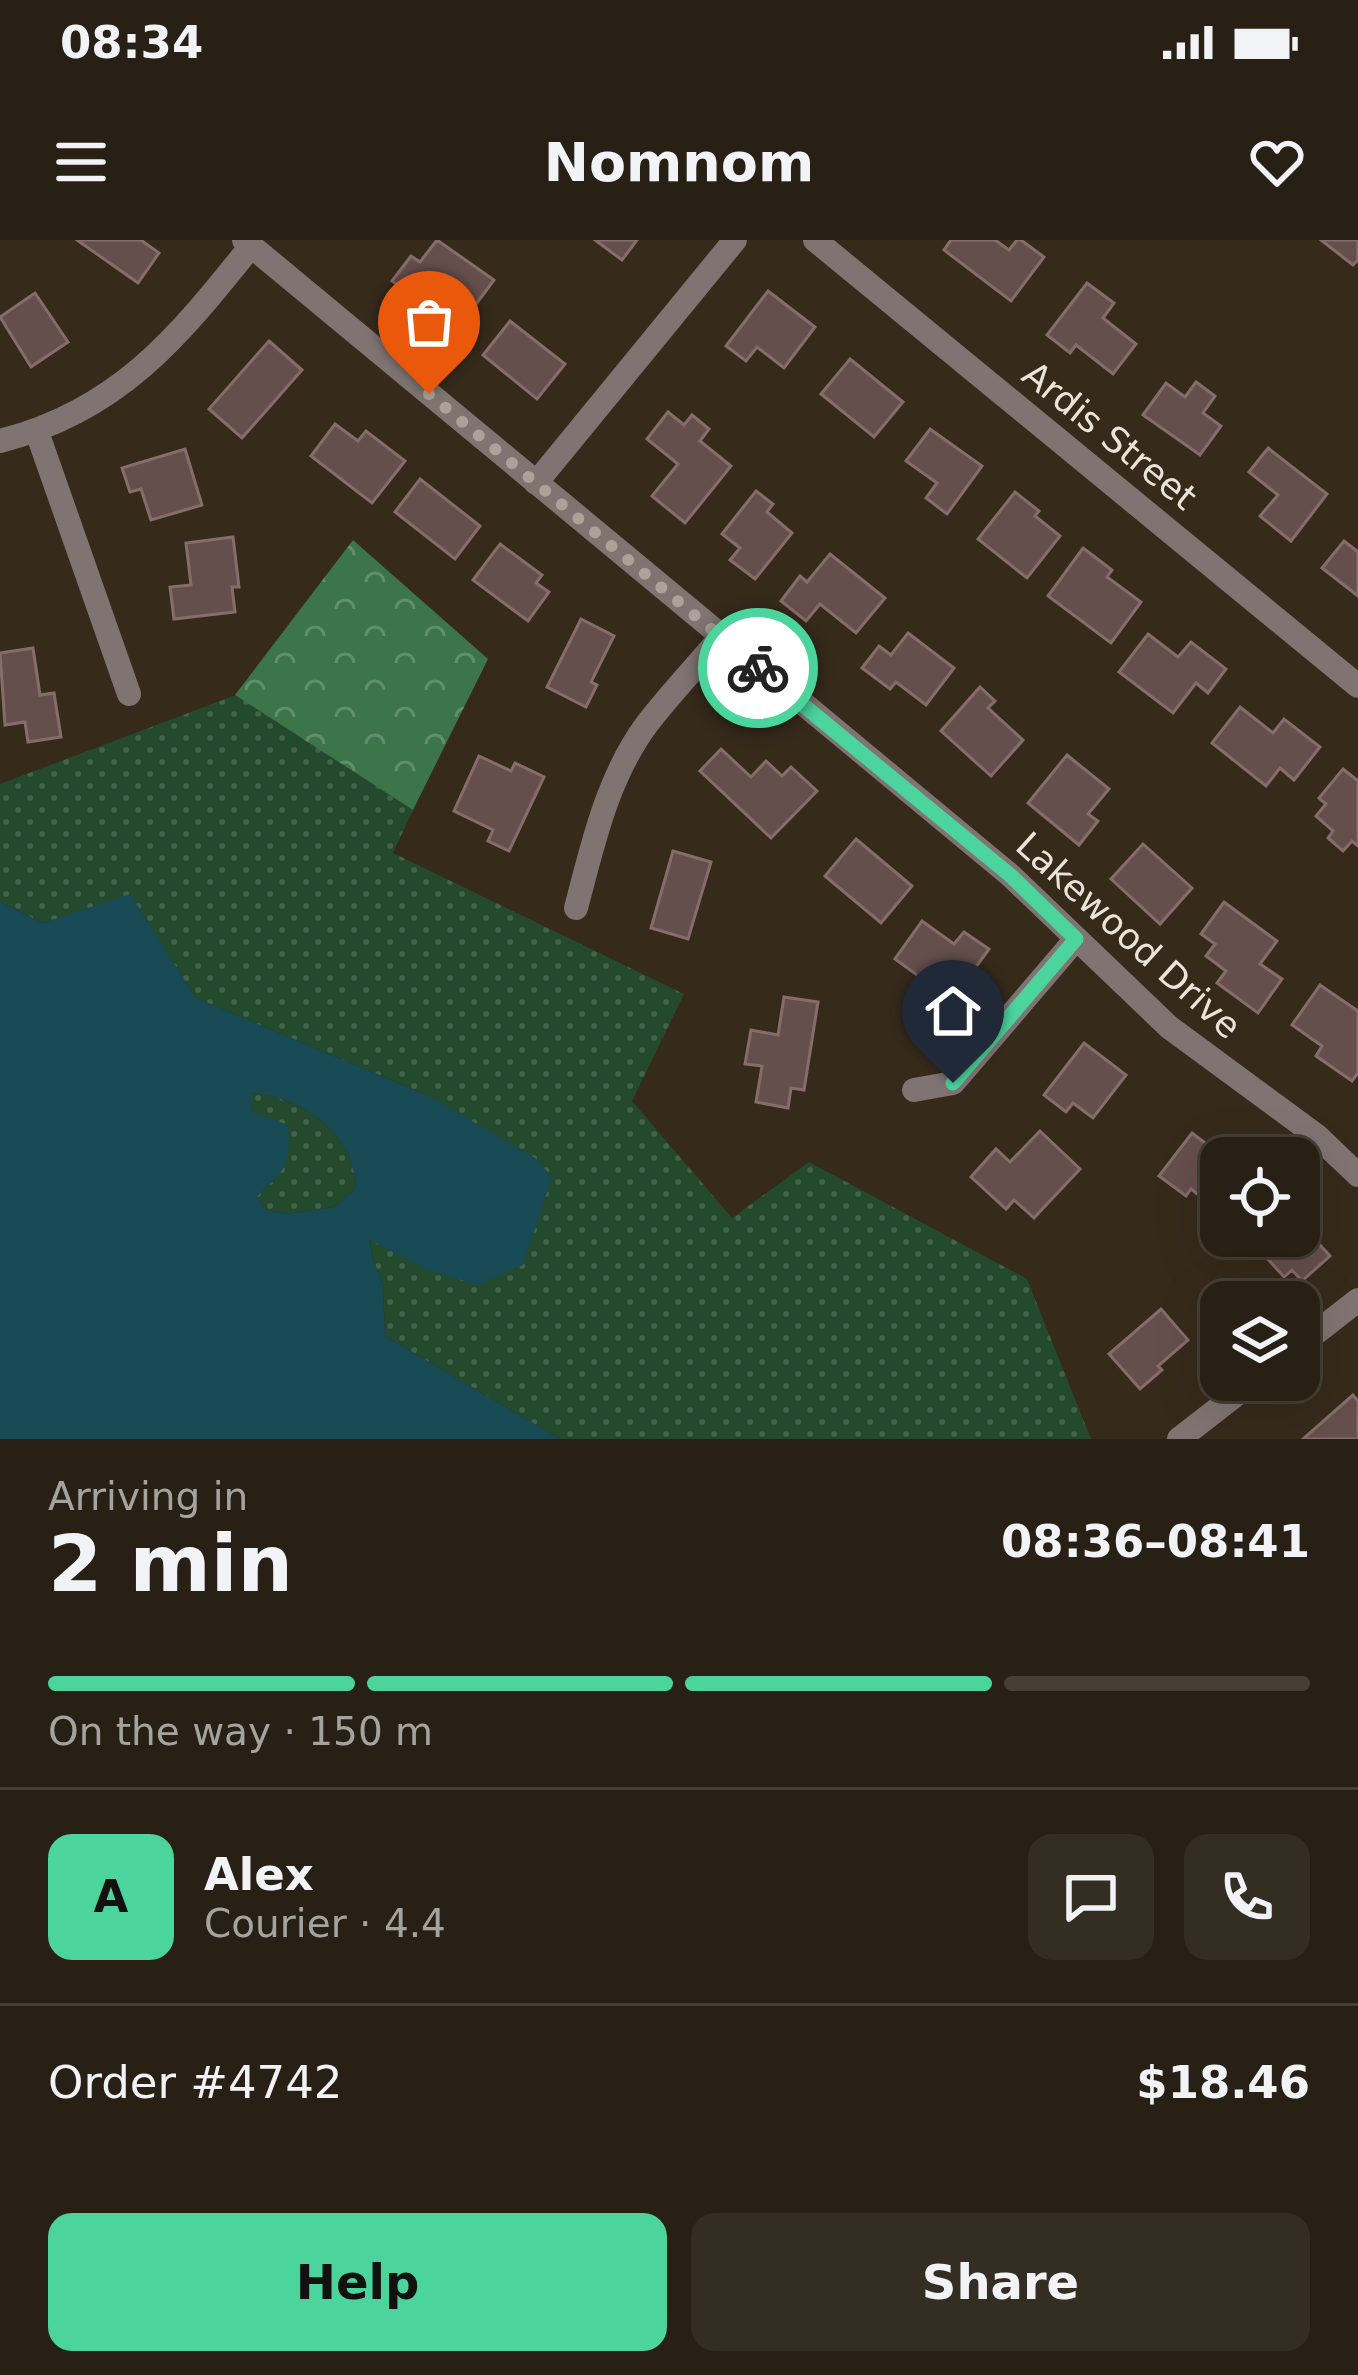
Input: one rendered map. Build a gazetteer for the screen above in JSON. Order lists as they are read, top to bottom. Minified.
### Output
{"streets":{"street":["Ardis Street","Lakewood Drive"]},"page":{"status":"08:34","header":"Nomnom","heading":["2 min","Arriving in","08:36–08:41"],"panel":["Alex","Courier · 4.4","Order #4742","$18.46"],"bar":"On the way · 150 m","round":"A","buttons":["Help","Share"]}}
